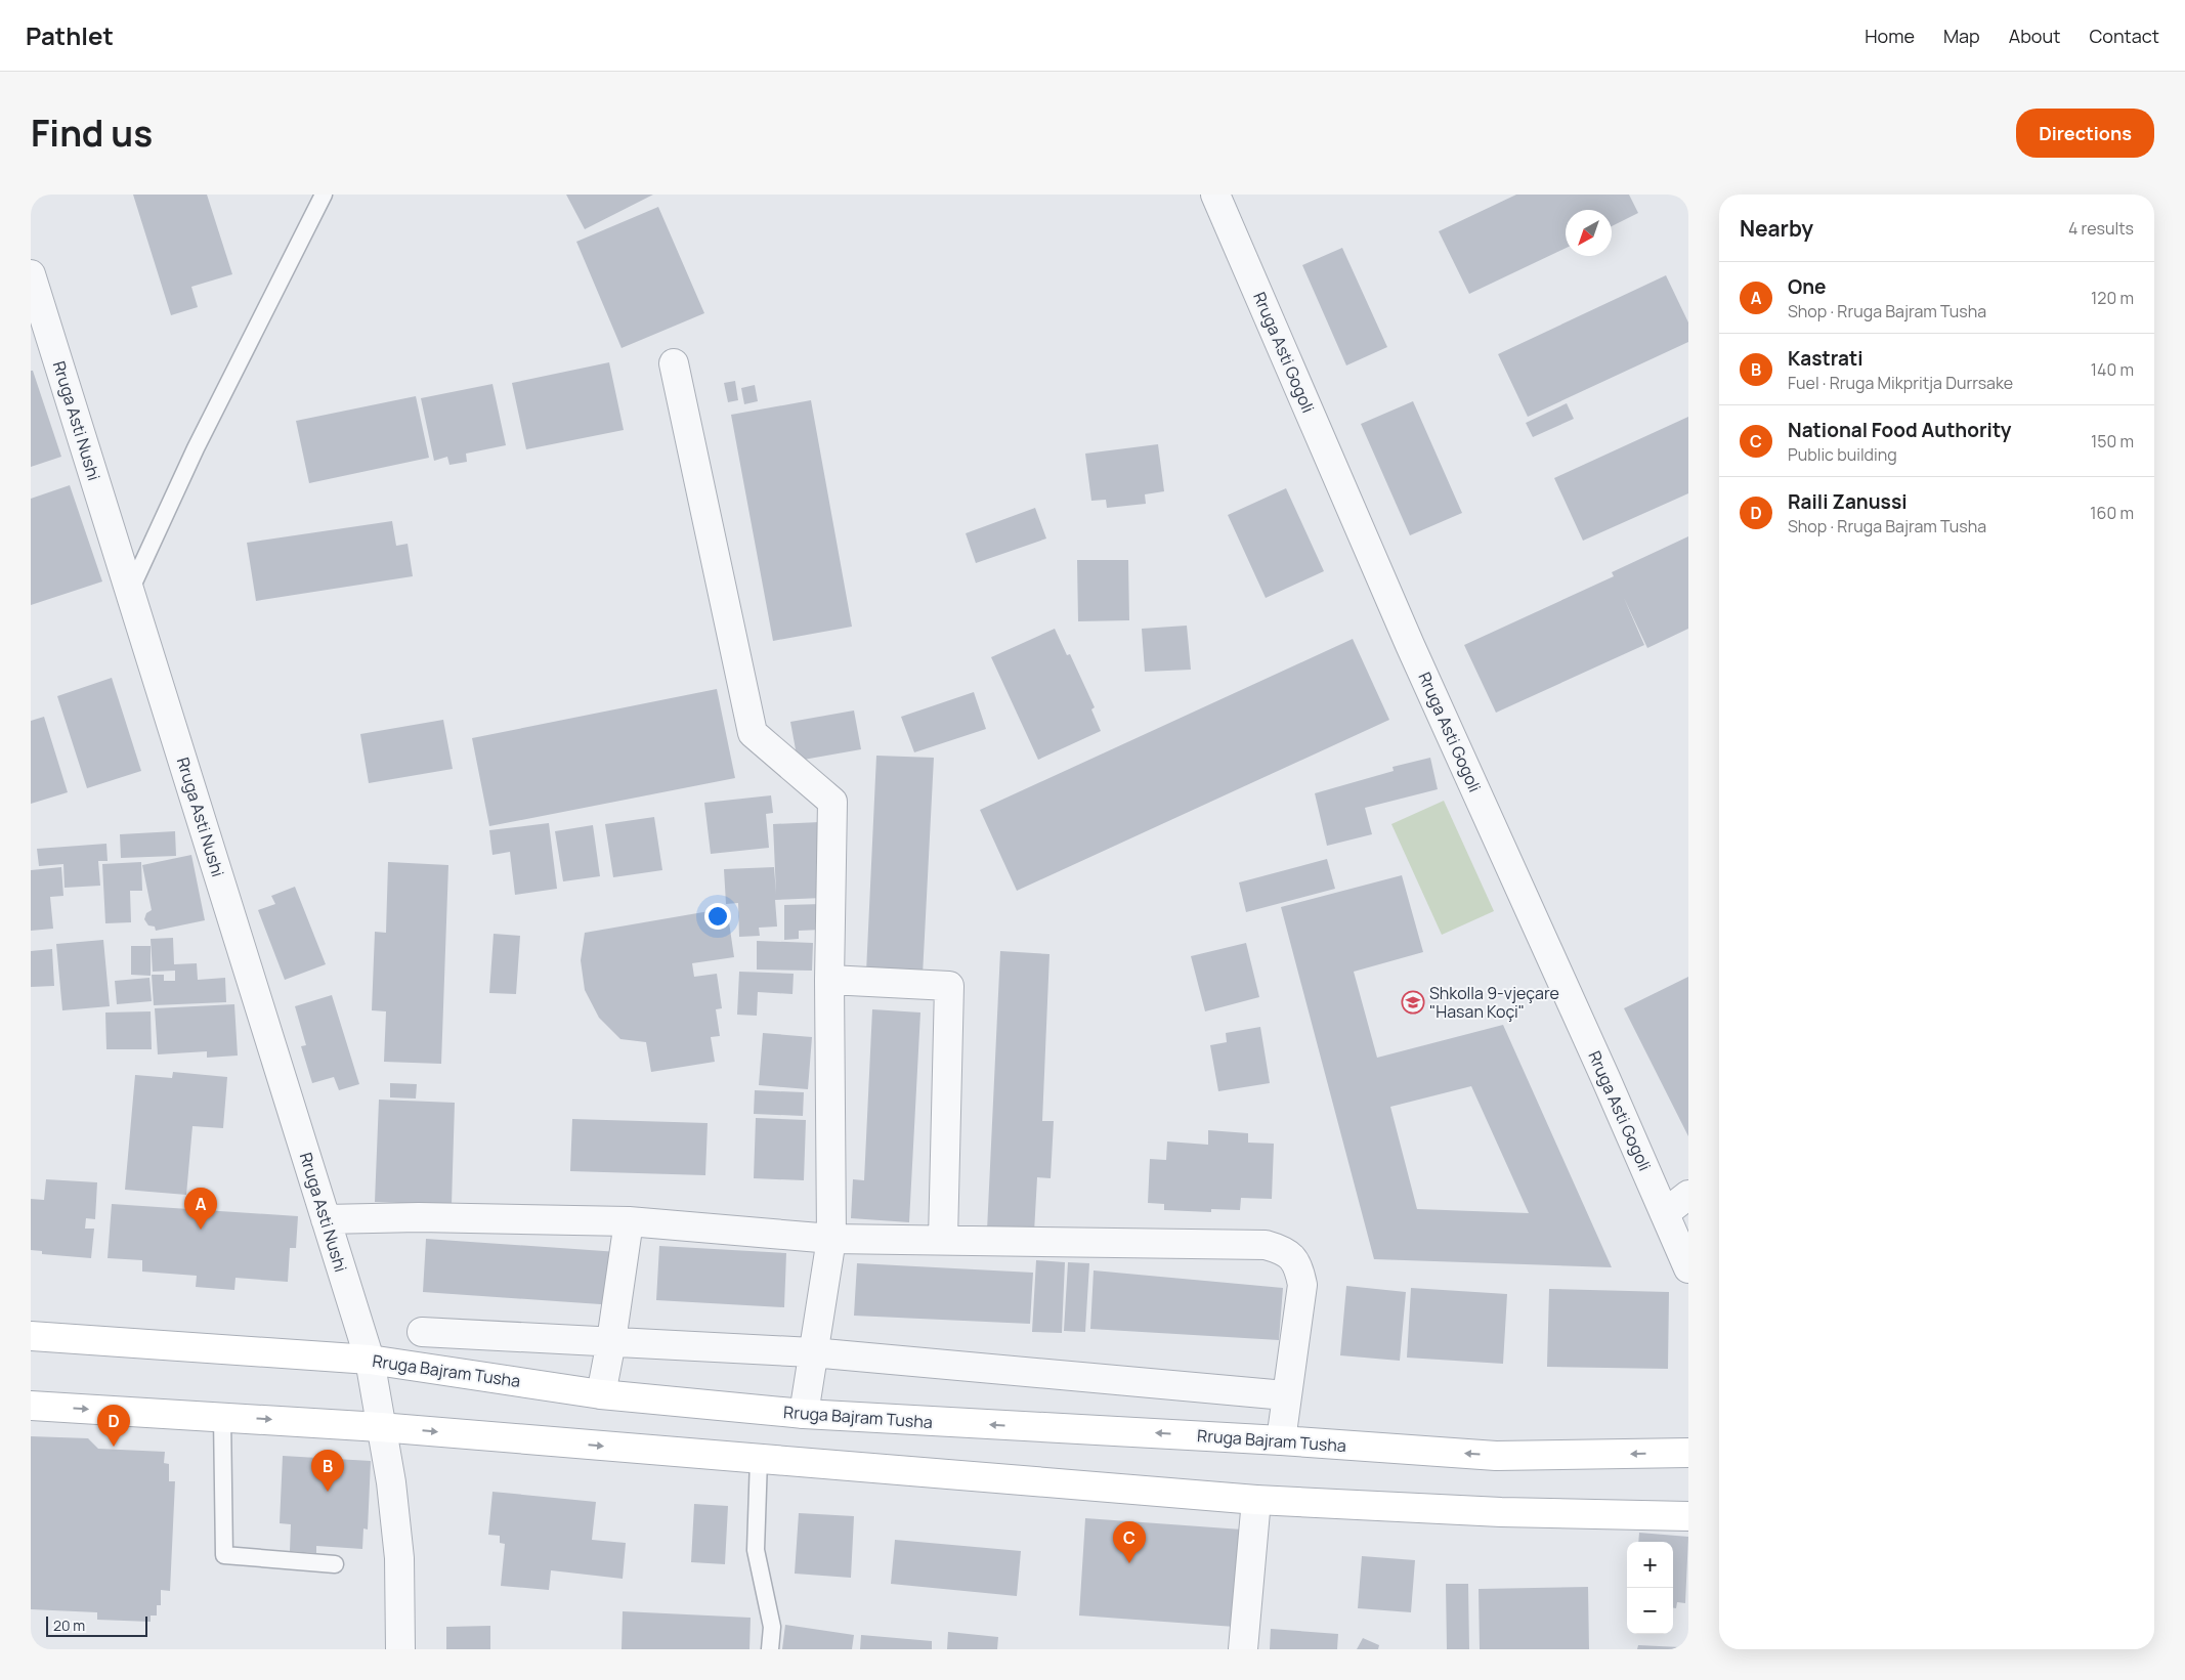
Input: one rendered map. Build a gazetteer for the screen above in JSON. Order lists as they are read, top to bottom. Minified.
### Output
{"streets":{"main road":["Rruga Bajram Tusha"],"street":["Rruga Asti Gogoli","Rruga Asti Nushi"]},"crossings":[["Rruga Asti Nushi","Rruga Bajram Tusha"]],"places":{"school or university":["Shkolla 9-vjeçare \"Hasan Koçi\""]},"scale_bar":"20 m","north":"bottom left","page":{"header":"Pathlet","nav":["Home","Map","About","Contact"],"title":"Find us","buttons":"Directions","heading":["Nearby","4 results"],"list":[{"mark":"A","name":"One","note":"Shop · Rruga Bajram Tusha","value":"120 m"},{"mark":"B","name":"Kastrati","note":"Fuel · Rruga Mikpritja Durrsake","value":"140 m"},{"mark":"C","name":"National Food Authority","note":"Public building","value":"150 m"},{"mark":"D","name":"Raili Zanussi","note":"Shop · Rruga Bajram Tusha","value":"160 m"}],"pins":["A","D","B","C"],"map_buttons":["+","−"],"scale":"20 m"}}
